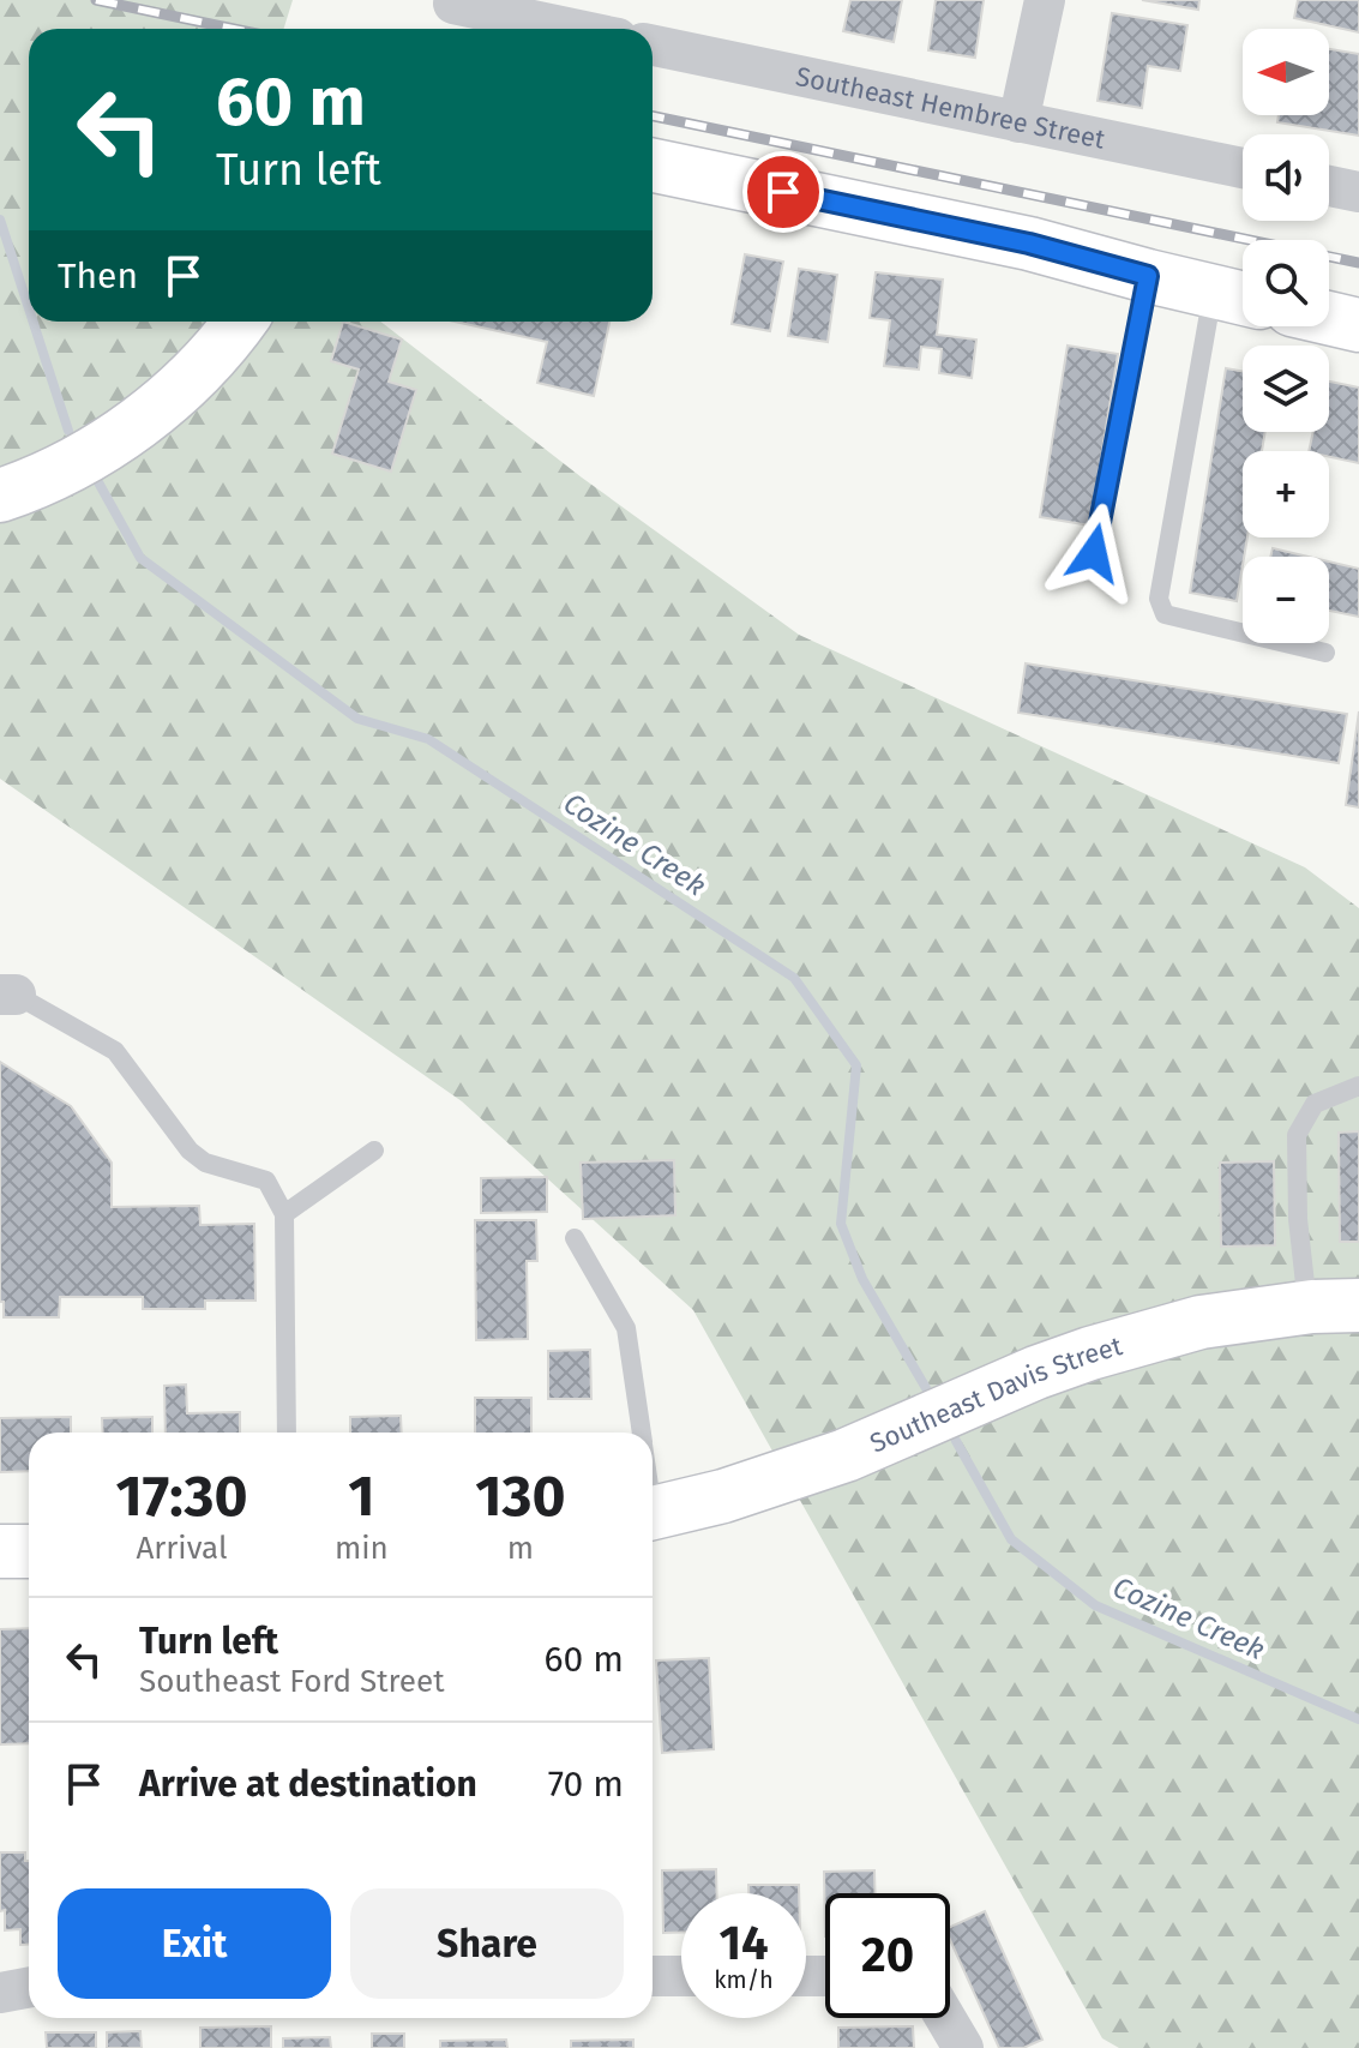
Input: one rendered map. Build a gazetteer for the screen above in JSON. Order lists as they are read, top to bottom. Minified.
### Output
{"streets":{"street":["Southeast Hembree Street","Southeast Davis Street"]},"water":["Cozine Creek"],"north":"left","page":{"map_buttons":["+","−"],"turn":["60 m","Turn left"],"then":"Then","eta":["17:30","Arrival","1","min","130","m"],"list":[{"name":"Turn left","note":"Southeast Ford Street","value":"60 m"},{"name":"Arrive at destination","value":"70 m"}],"buttons":["Exit","Share"],"speed":"14 km/h","limit":"20"}}
